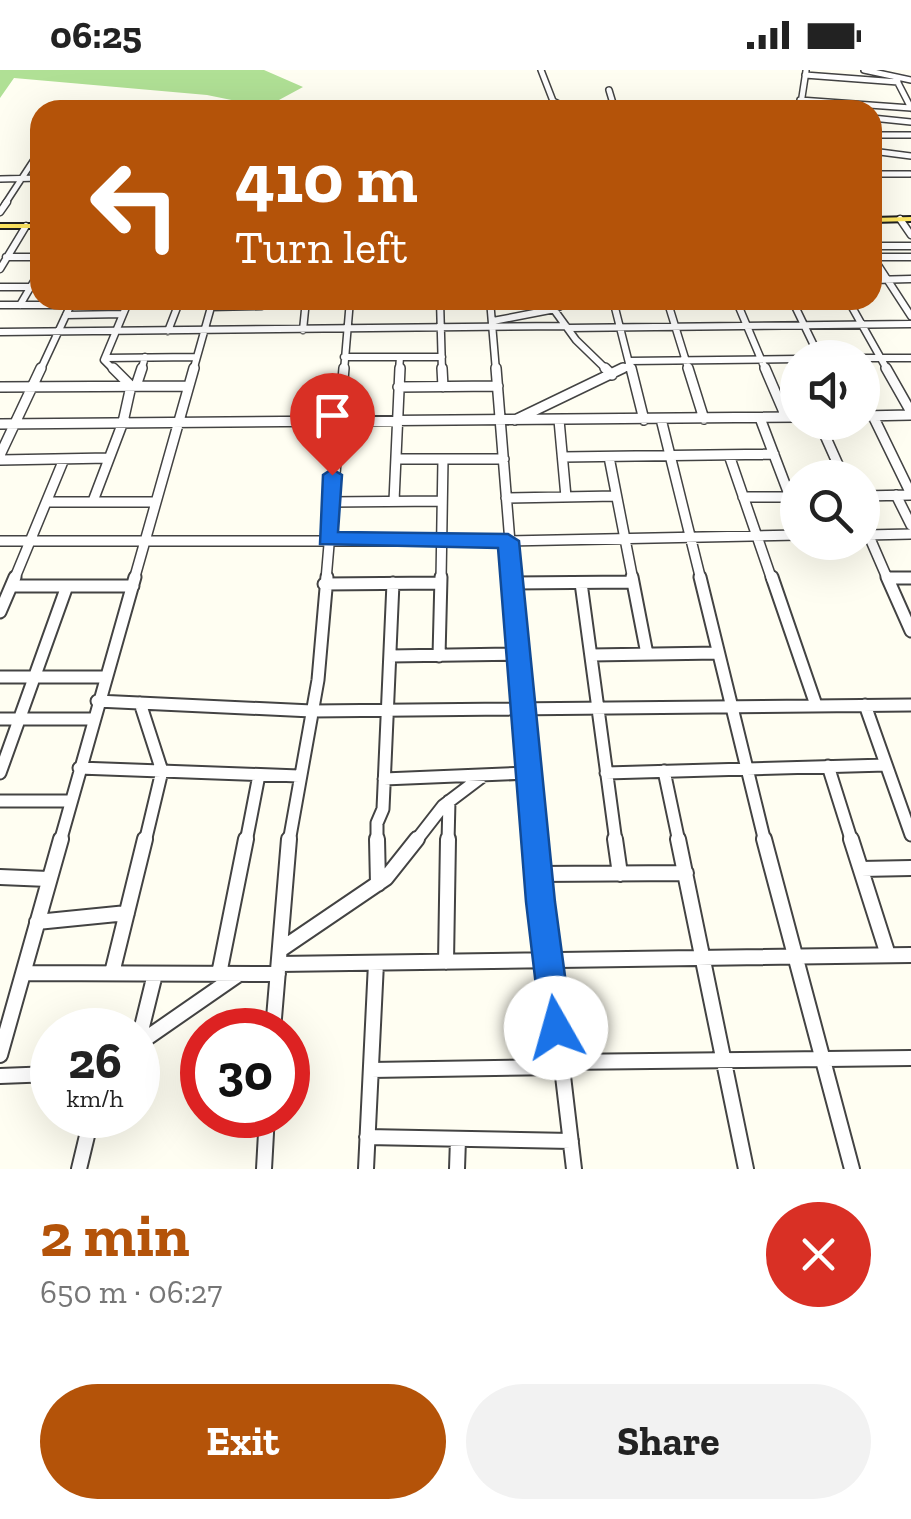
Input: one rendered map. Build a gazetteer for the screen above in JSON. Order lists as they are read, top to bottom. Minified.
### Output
{"page":{"status":"06:25","turn":["410 m","Turn left"],"speed":"26 km/h","limit":"30","heading":["2 min","650 m · 06:27"],"buttons":["Exit","Share"]}}
